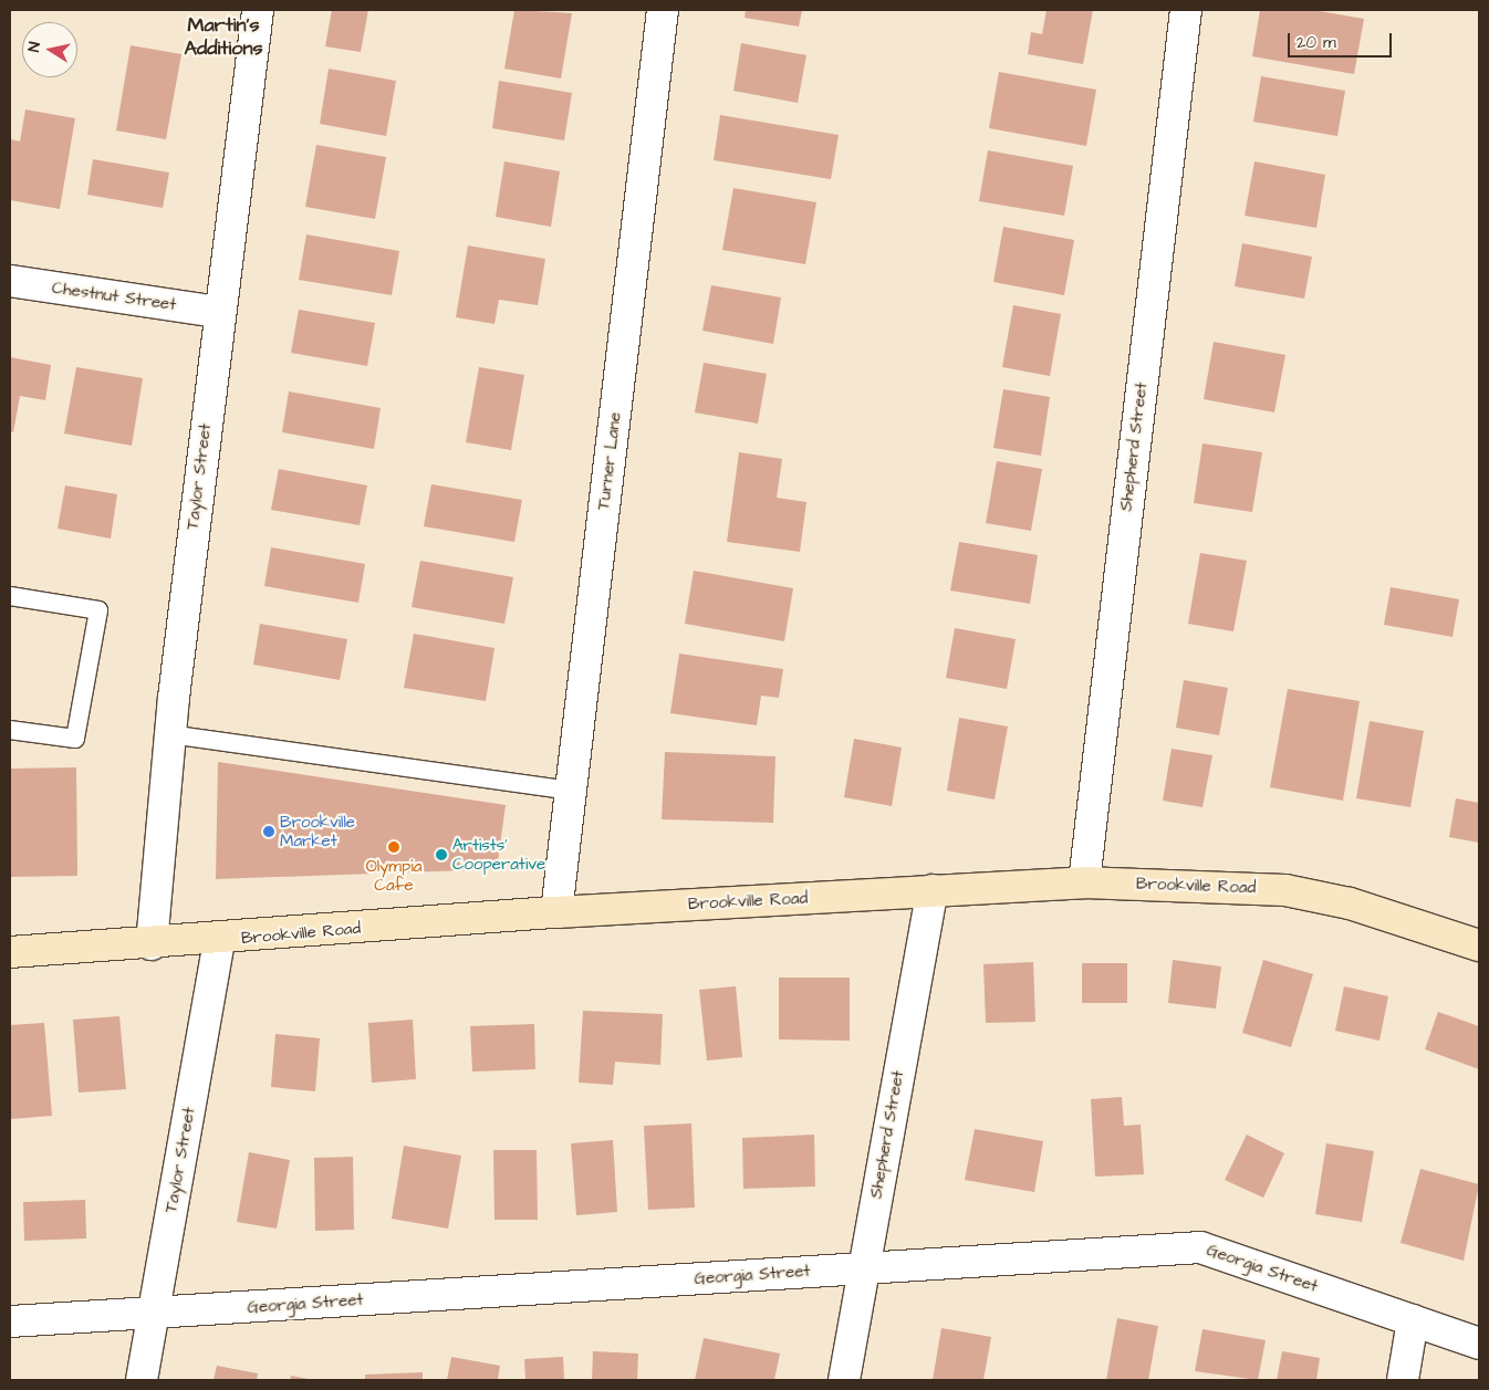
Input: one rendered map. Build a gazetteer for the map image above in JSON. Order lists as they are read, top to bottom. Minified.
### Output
{"streets":{"main road":["Brookville Road"],"street":["Chestnut Street","Shepherd Street","Turner Lane","Taylor Street","Georgia Street"]},"crossings":[["Chestnut Street","Taylor Street"],["Shepherd Street","Brookville Road"],["Shepherd Street","Georgia Street"],["Turner Lane","Brookville Road"],["Taylor Street","Brookville Road"],["Taylor Street","Georgia Street"]],"districts":["Martin's Additions"],"places":["Brookville Market","Olympia Cafe","Artists' Cooperative"],"scale_bar":"20 m","north":"left"}
